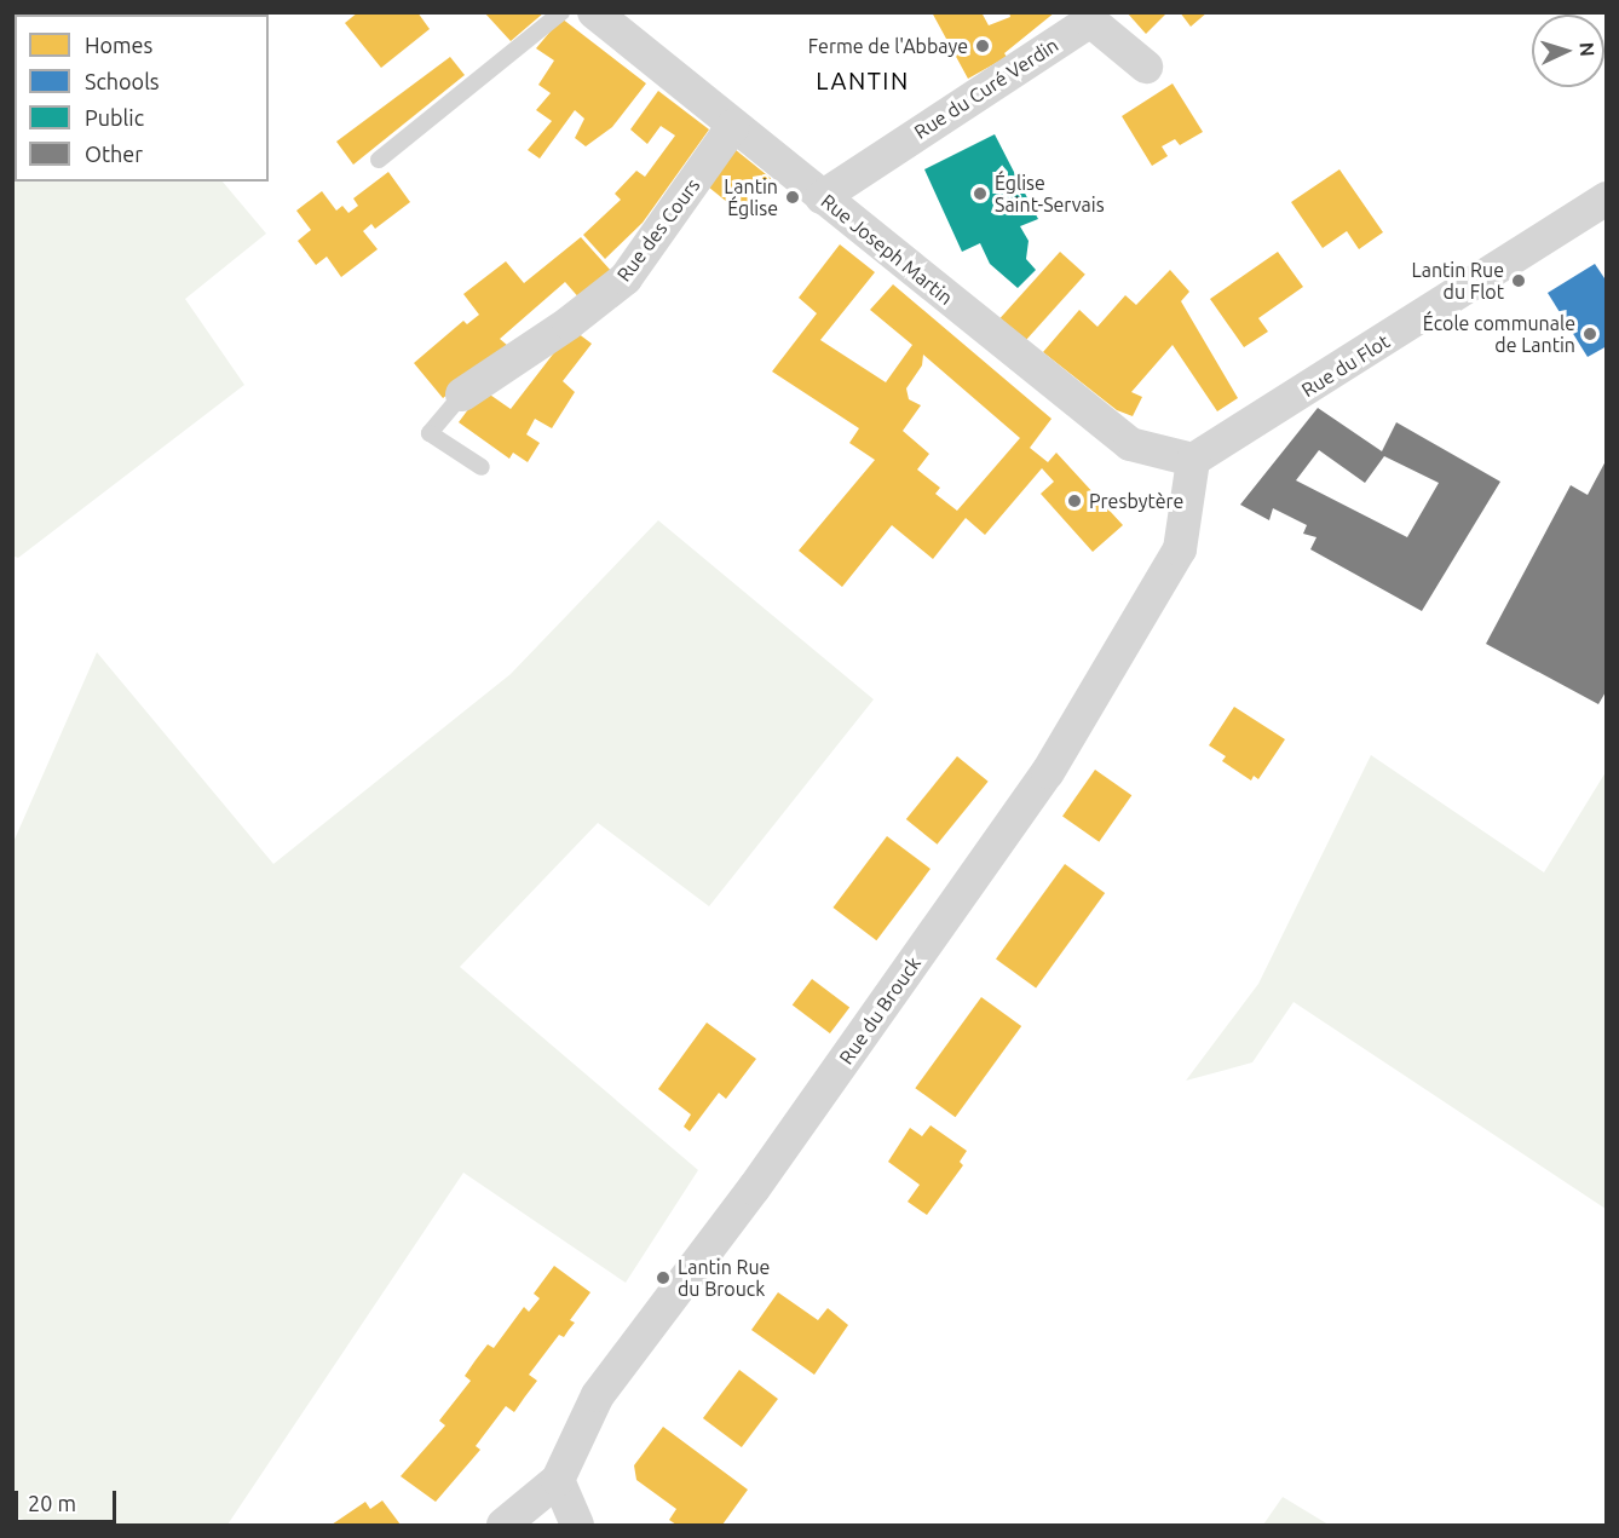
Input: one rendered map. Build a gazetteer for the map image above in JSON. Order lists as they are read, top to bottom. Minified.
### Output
{"streets":{"street":["Rue du Curé Verdin","Rue des Cours","Rue Joseph Martin","Rue du Flot","Rue du Brouck"]},"crossings":[["Rue du Curé Verdin","Rue Joseph Martin"],["Rue des Cours","Rue Joseph Martin"],["Rue Joseph Martin","Rue du Flot"],["Rue Joseph Martin","Rue du Brouck"],["Rue du Flot","Rue du Brouck"]],"districts":["LANTIN"],"places":["Ferme de l'Abbaye","Église Saint-Servais","Lantin Église","Lantin Rue du Flot","École communale de Lantin","Presbytère","Lantin Rue du Brouck"],"legend":["Homes","Schools","Public","Other"],"scale_bar":"20 m","north":"right"}
